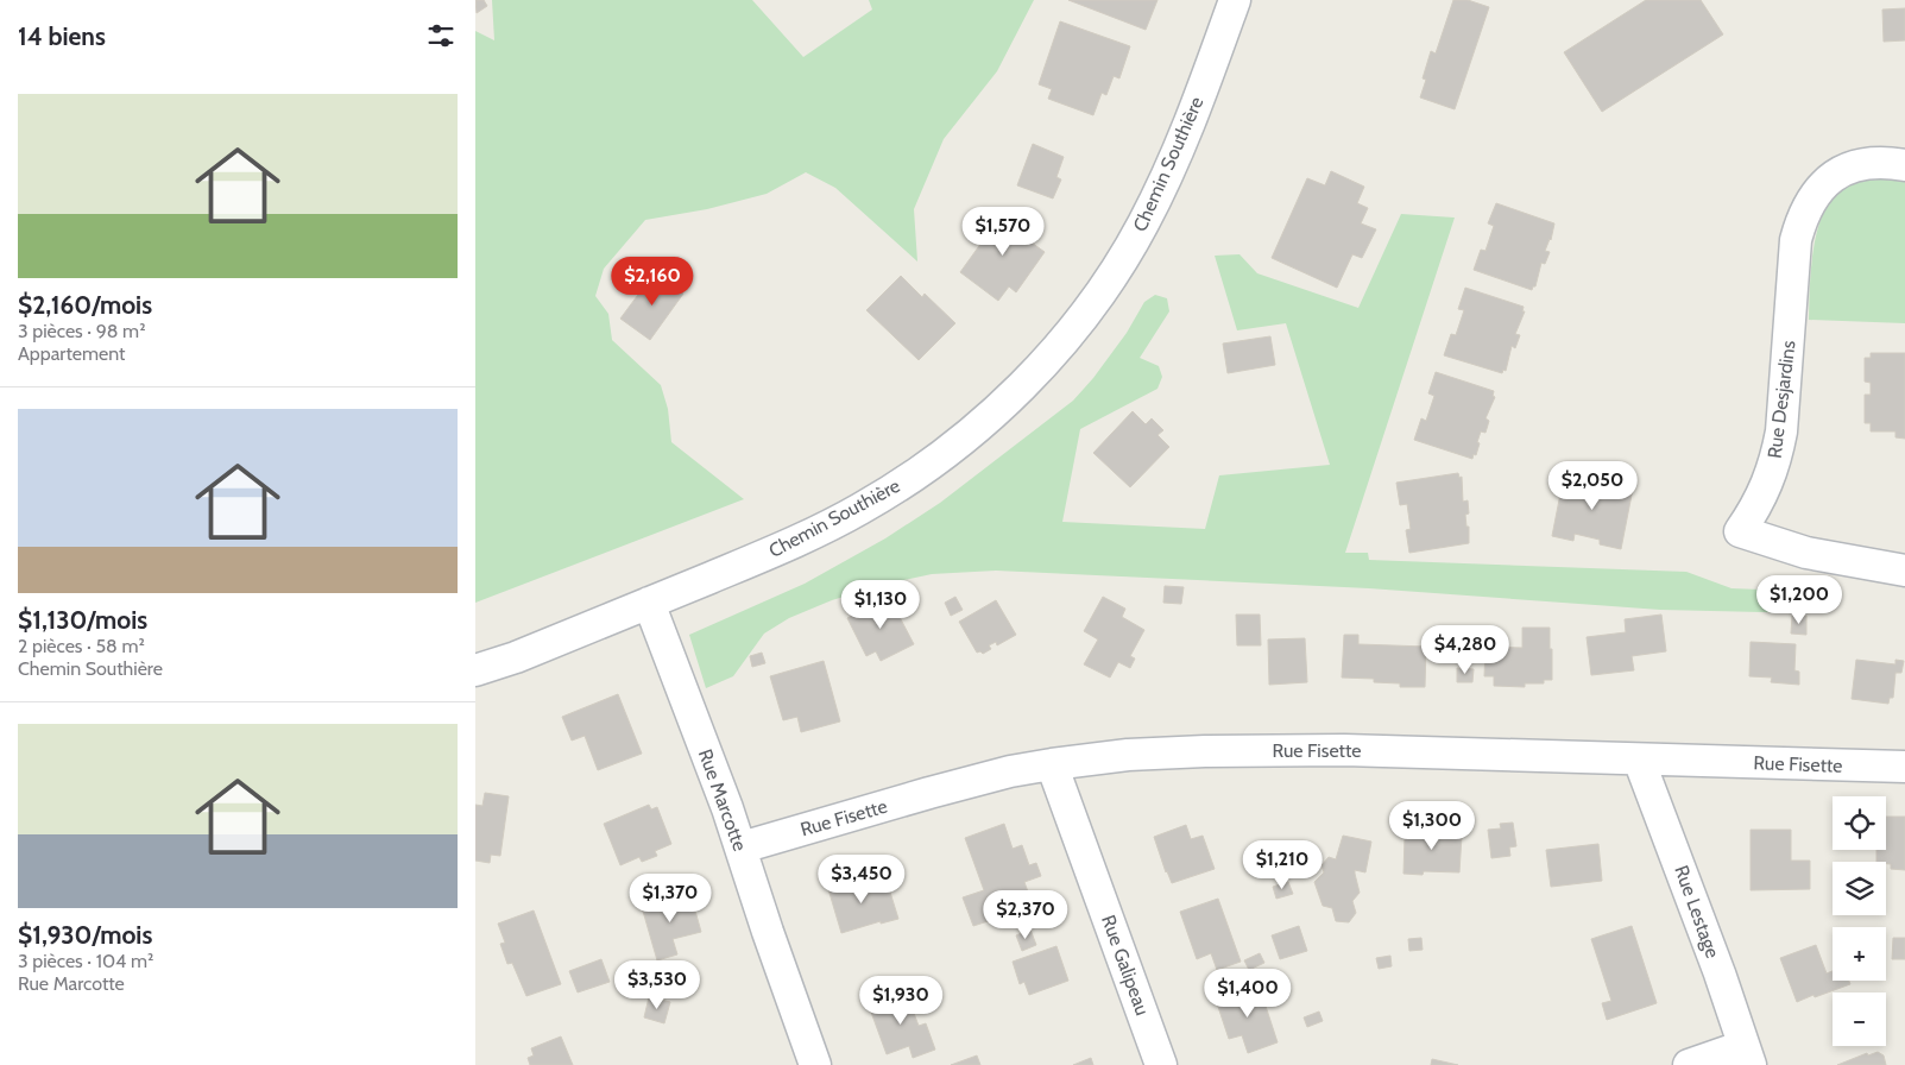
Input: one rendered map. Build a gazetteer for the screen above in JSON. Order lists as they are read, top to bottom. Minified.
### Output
{"streets":{"street":["Chemin Southière","Rue Desjardins","Rue Fisette","Rue Marcotte","Rue Lestage","Rue Galipeau"]},"crossings":[["Chemin Southière","Rue Marcotte"],["Rue Fisette","Rue Marcotte"],["Rue Fisette","Rue Lestage"],["Rue Fisette","Rue Galipeau"]],"page":{"heading":"14 biens","list":[{"name":"$2,160/mois","note":"3 pièces · 98 m² · Appartement"},{"name":"$1,130/mois","note":"2 pièces · 58 m² · Chemin Southière"},{"name":"$1,930/mois","note":"3 pièces · 104 m² · Rue Marcotte"}],"price":["$1,570","$2,160","$2,050","$1,200","$1,130","$4,280","$1,300","$1,210","$3,450","$1,370","$2,370","$3,530","$1,400","$1,930"],"map_buttons":["+","−"]}}
